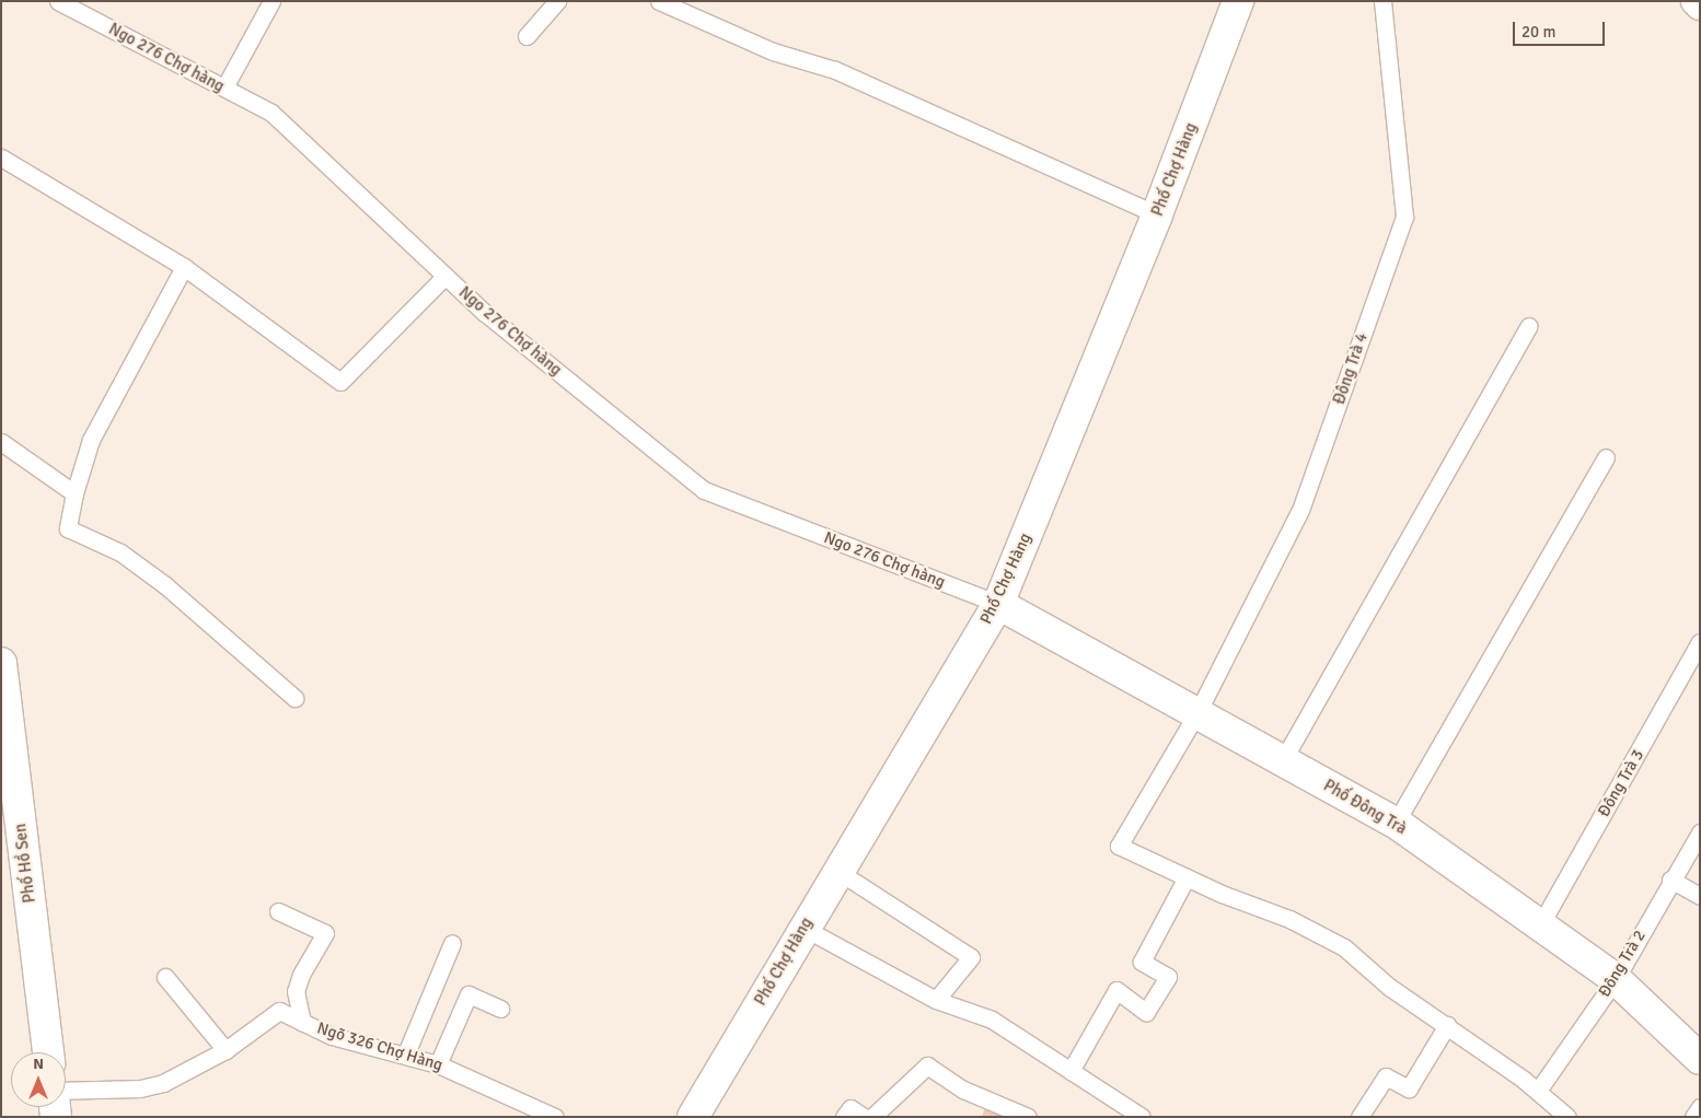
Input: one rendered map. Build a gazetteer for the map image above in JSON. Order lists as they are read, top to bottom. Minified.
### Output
{"streets":{"street":["Phố Chợ Hàng","Phố Đông Trà","Phố Hồ Sen"],"lane":["Ngo 276 Chợ hàng","Đông Trà 4","Đông Trà 3","Đông Trà 2","Ngõ 326 Chợ Hàng"]},"crossings":[["Ngo 276 Chợ hàng","Phố Chợ Hàng"],["Ngo 276 Chợ hàng","Phố Đông Trà"],["Phố Chợ Hàng","Phố Đông Trà"],["Đông Trà 4","Phố Đông Trà"],["Đông Trà 3","Phố Đông Trà"],["Phố Đông Trà","Đông Trà 2"]],"scale_bar":"20 m","north":"top"}
